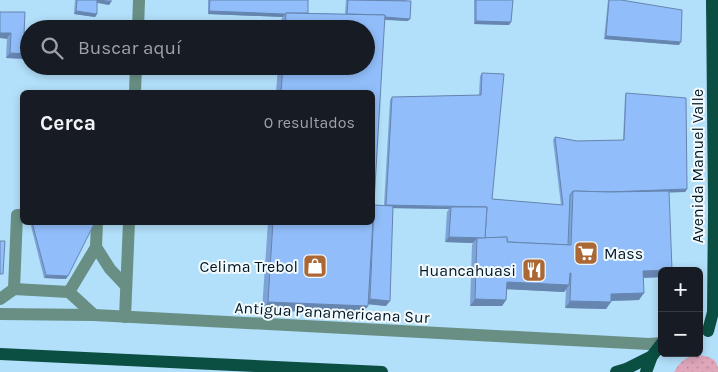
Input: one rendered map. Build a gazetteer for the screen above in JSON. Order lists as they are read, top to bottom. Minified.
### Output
{"streets":{"main road":["Avenida Manuel Valle"],"street":["Antigua Panamericana Sur"]},"places":{"supermarket":["Mass"],"shop":["Celima Trebol"],"restaurant":["Huancahuasi"]},"page":{"search":"Buscar aquí","heading":["Cerca","0 resultados"],"map_buttons":["+","−"]}}
